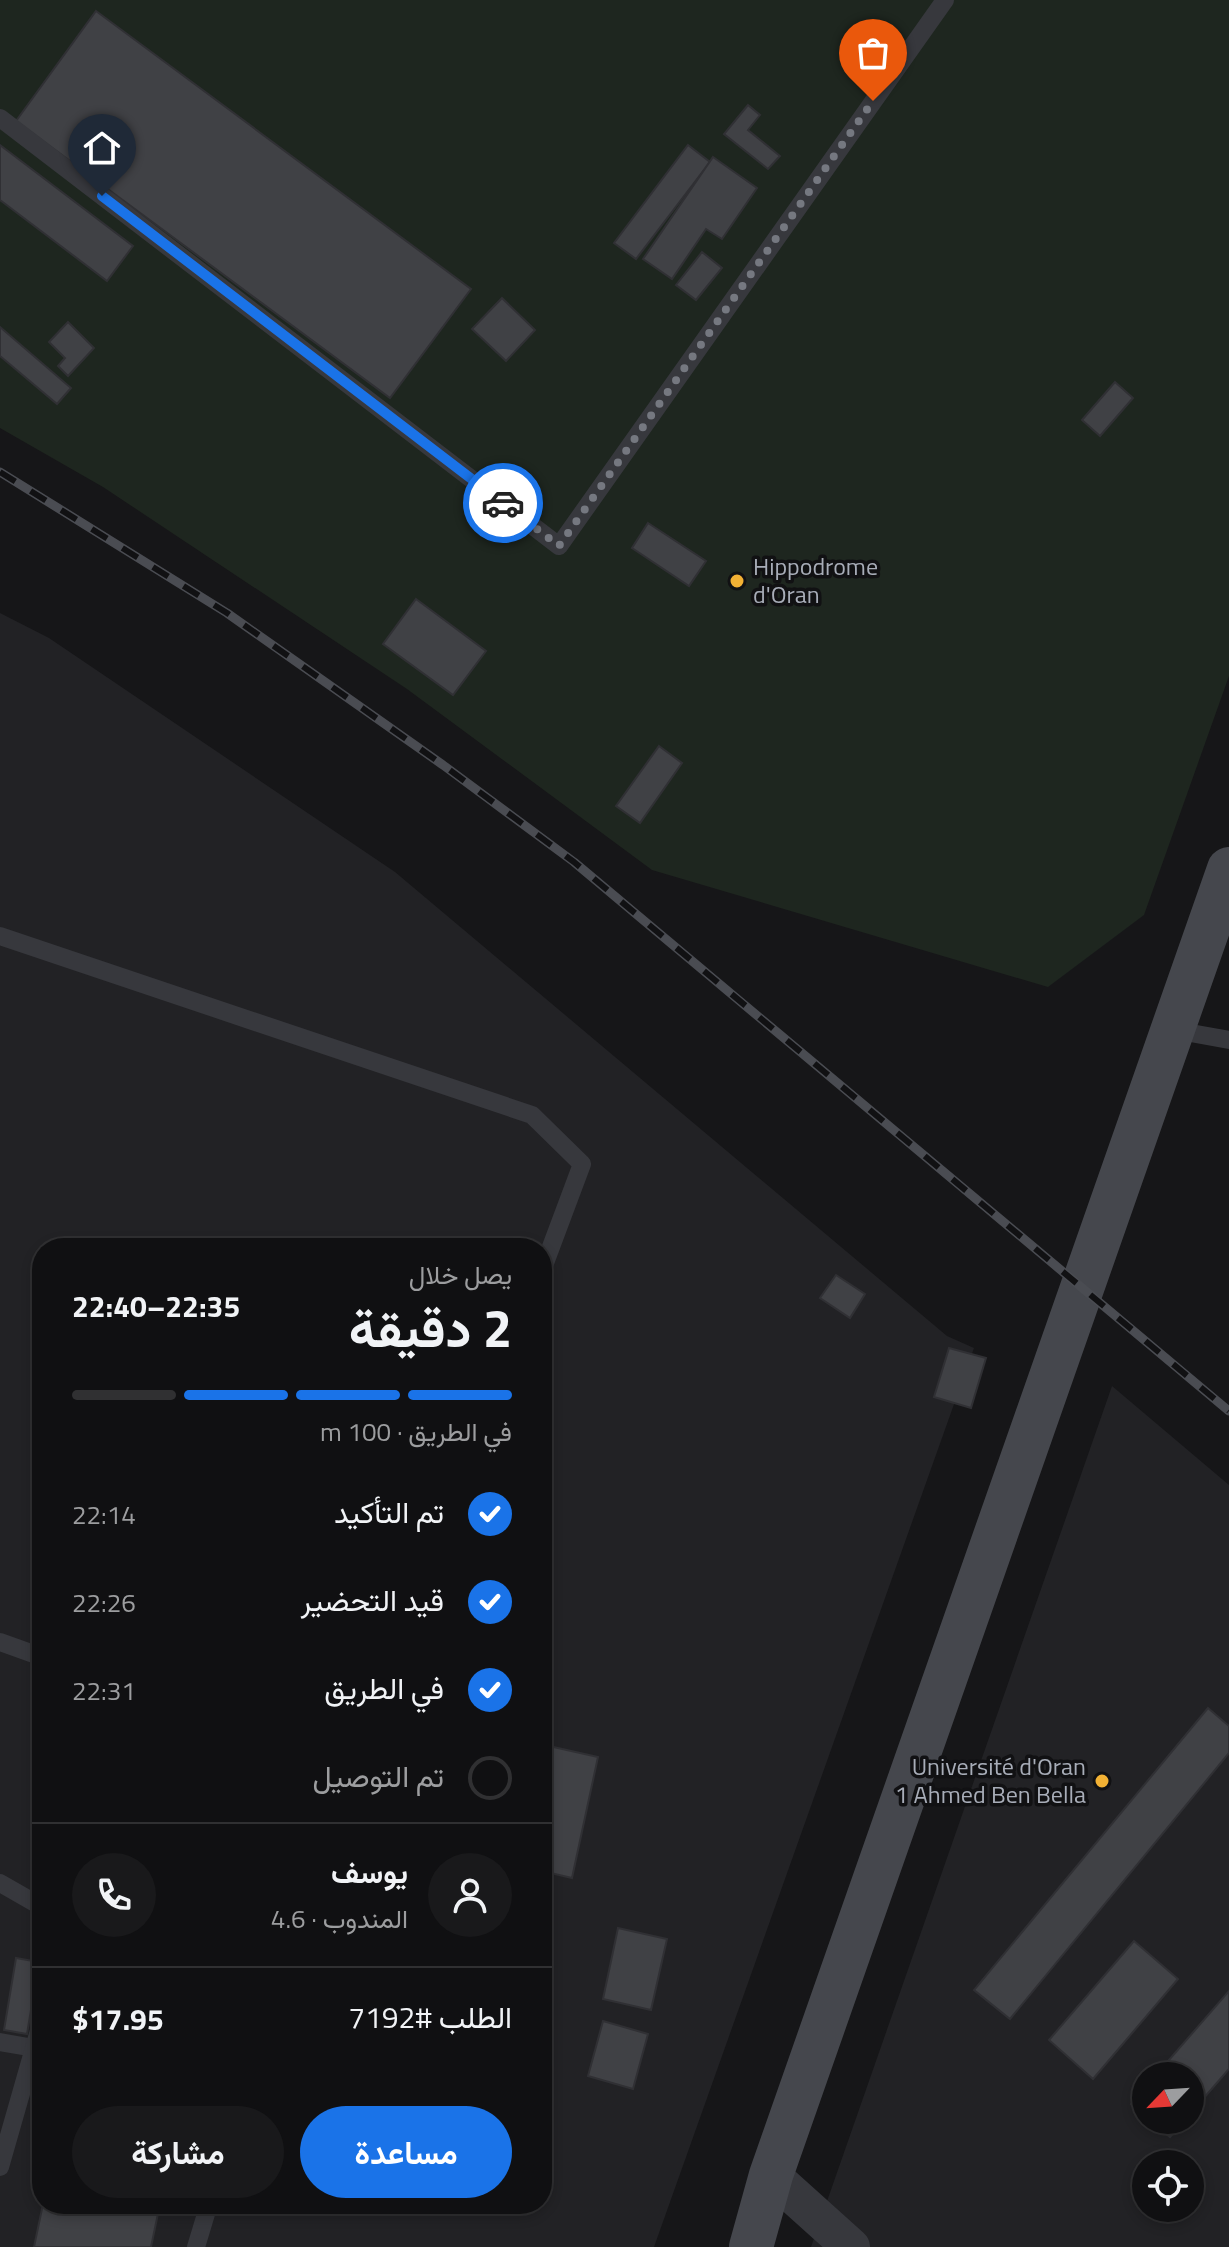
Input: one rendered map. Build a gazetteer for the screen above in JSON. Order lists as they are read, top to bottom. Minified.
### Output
{"places":["Hippodrome d'Oran","Université d'Oran 1 Ahmed Ben Bella"],"north":"bottom left","page":{"heading":["2 دقيقة","يصل خلال","22:35–22:40"],"panel":["يوسف","المندوب · 4.6","الطلب #7192","$17.95"],"bar":"في الطريق · 100 m","list":[["تم التأكيد","22:14"],["قيد التحضير","22:26"],["في الطريق","22:31"],"تم التوصيل"],"buttons":["مساعدة","مشاركة"]}}
